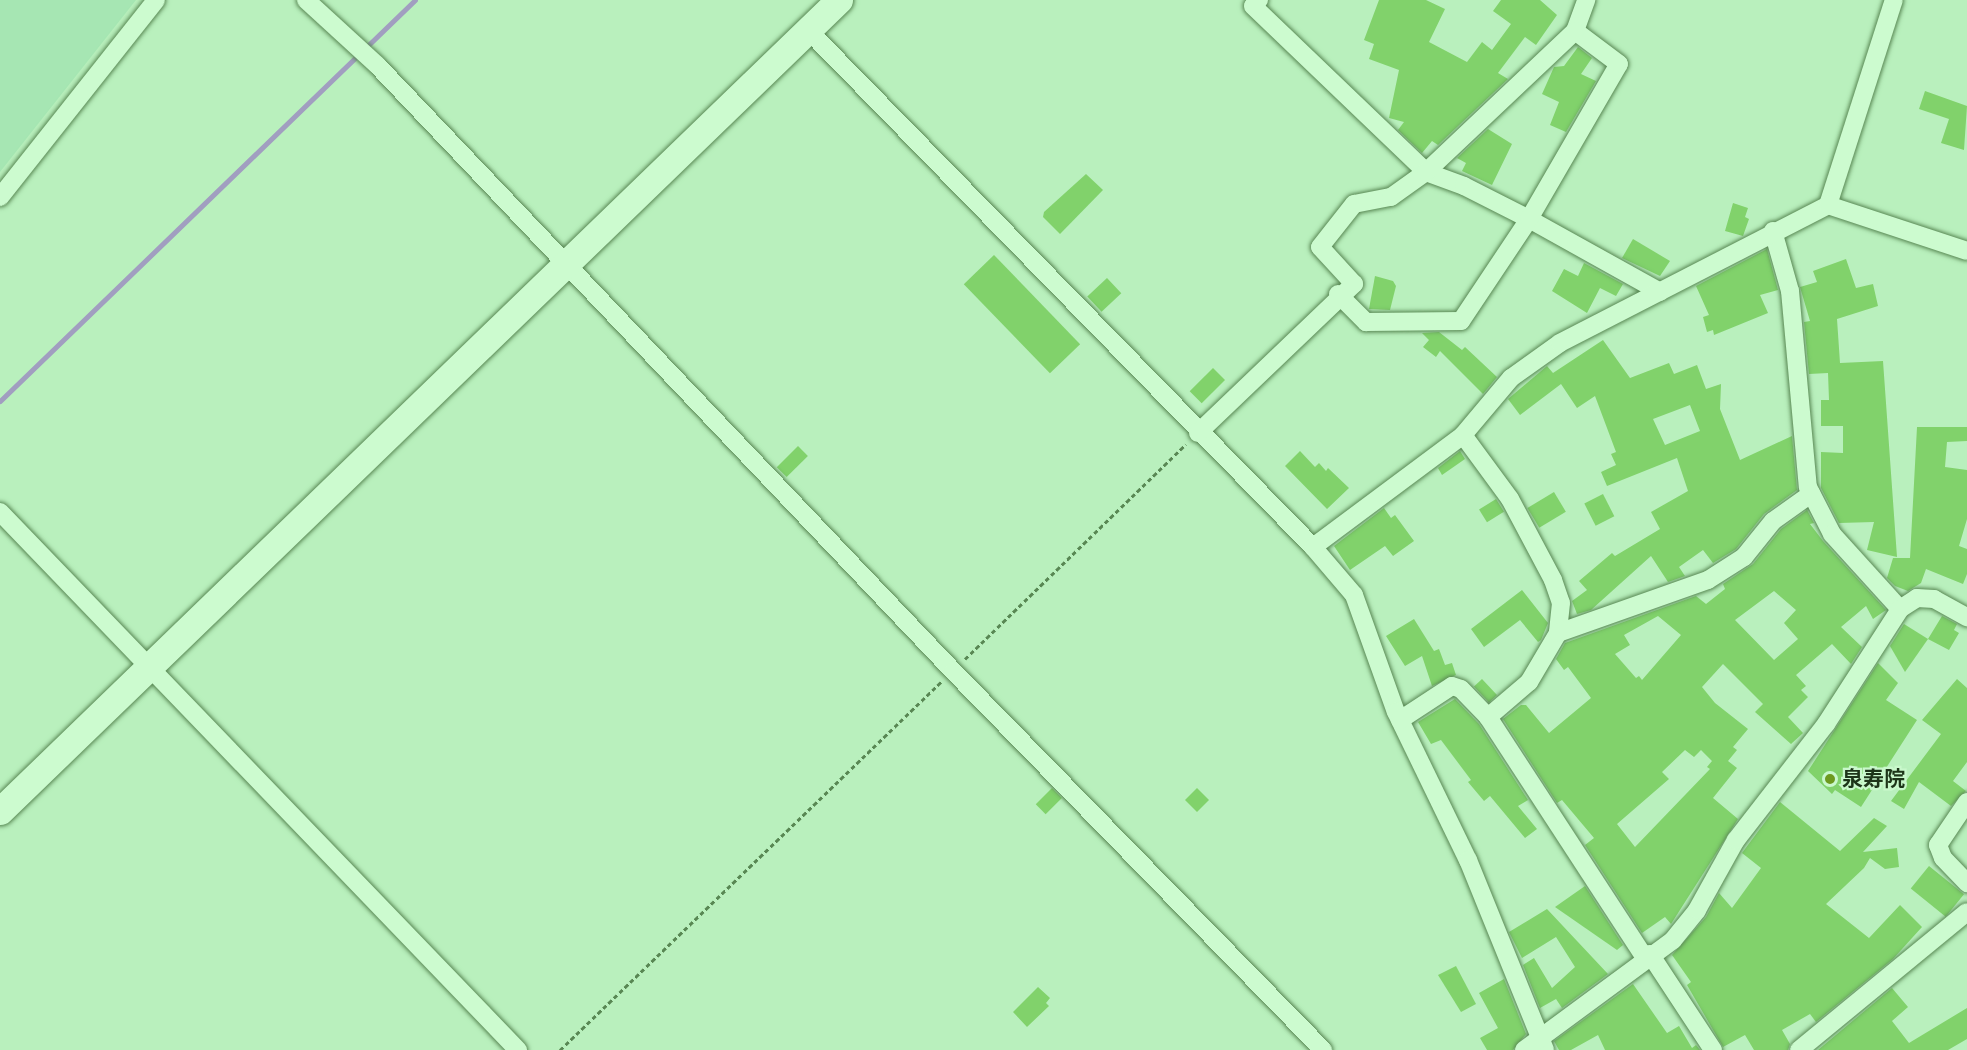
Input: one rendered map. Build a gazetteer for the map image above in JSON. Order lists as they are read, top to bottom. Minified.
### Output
{"places":["泉寿院"]}
